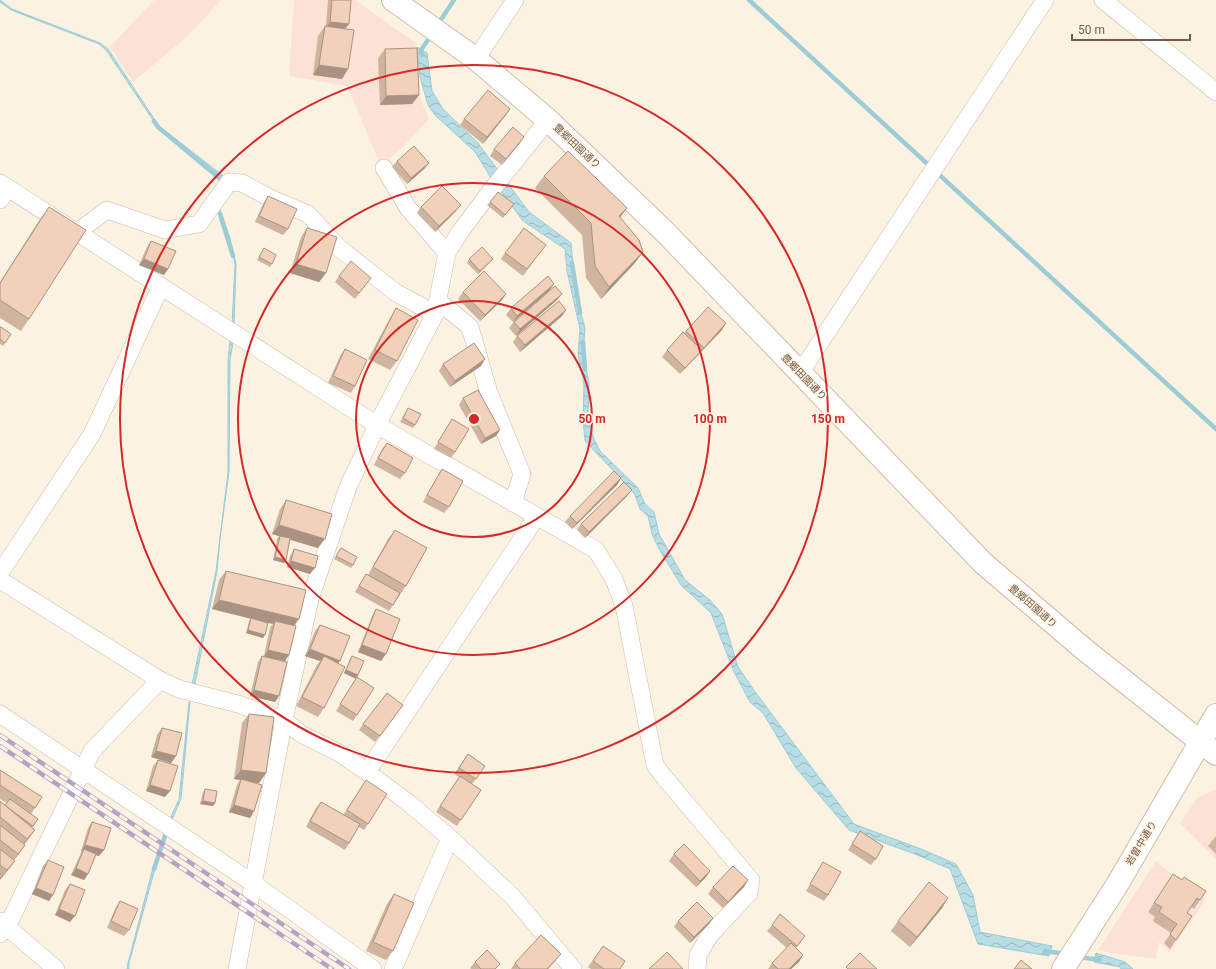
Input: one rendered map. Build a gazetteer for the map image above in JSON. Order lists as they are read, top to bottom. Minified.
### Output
{"streets":{"street":["豊郷田園通り","岩曽中通り"]},"crossings":[["豊郷田園通り","岩曽中通り"]],"scale_bar":"50 m","rings":["50 m","100 m","150 m"]}
